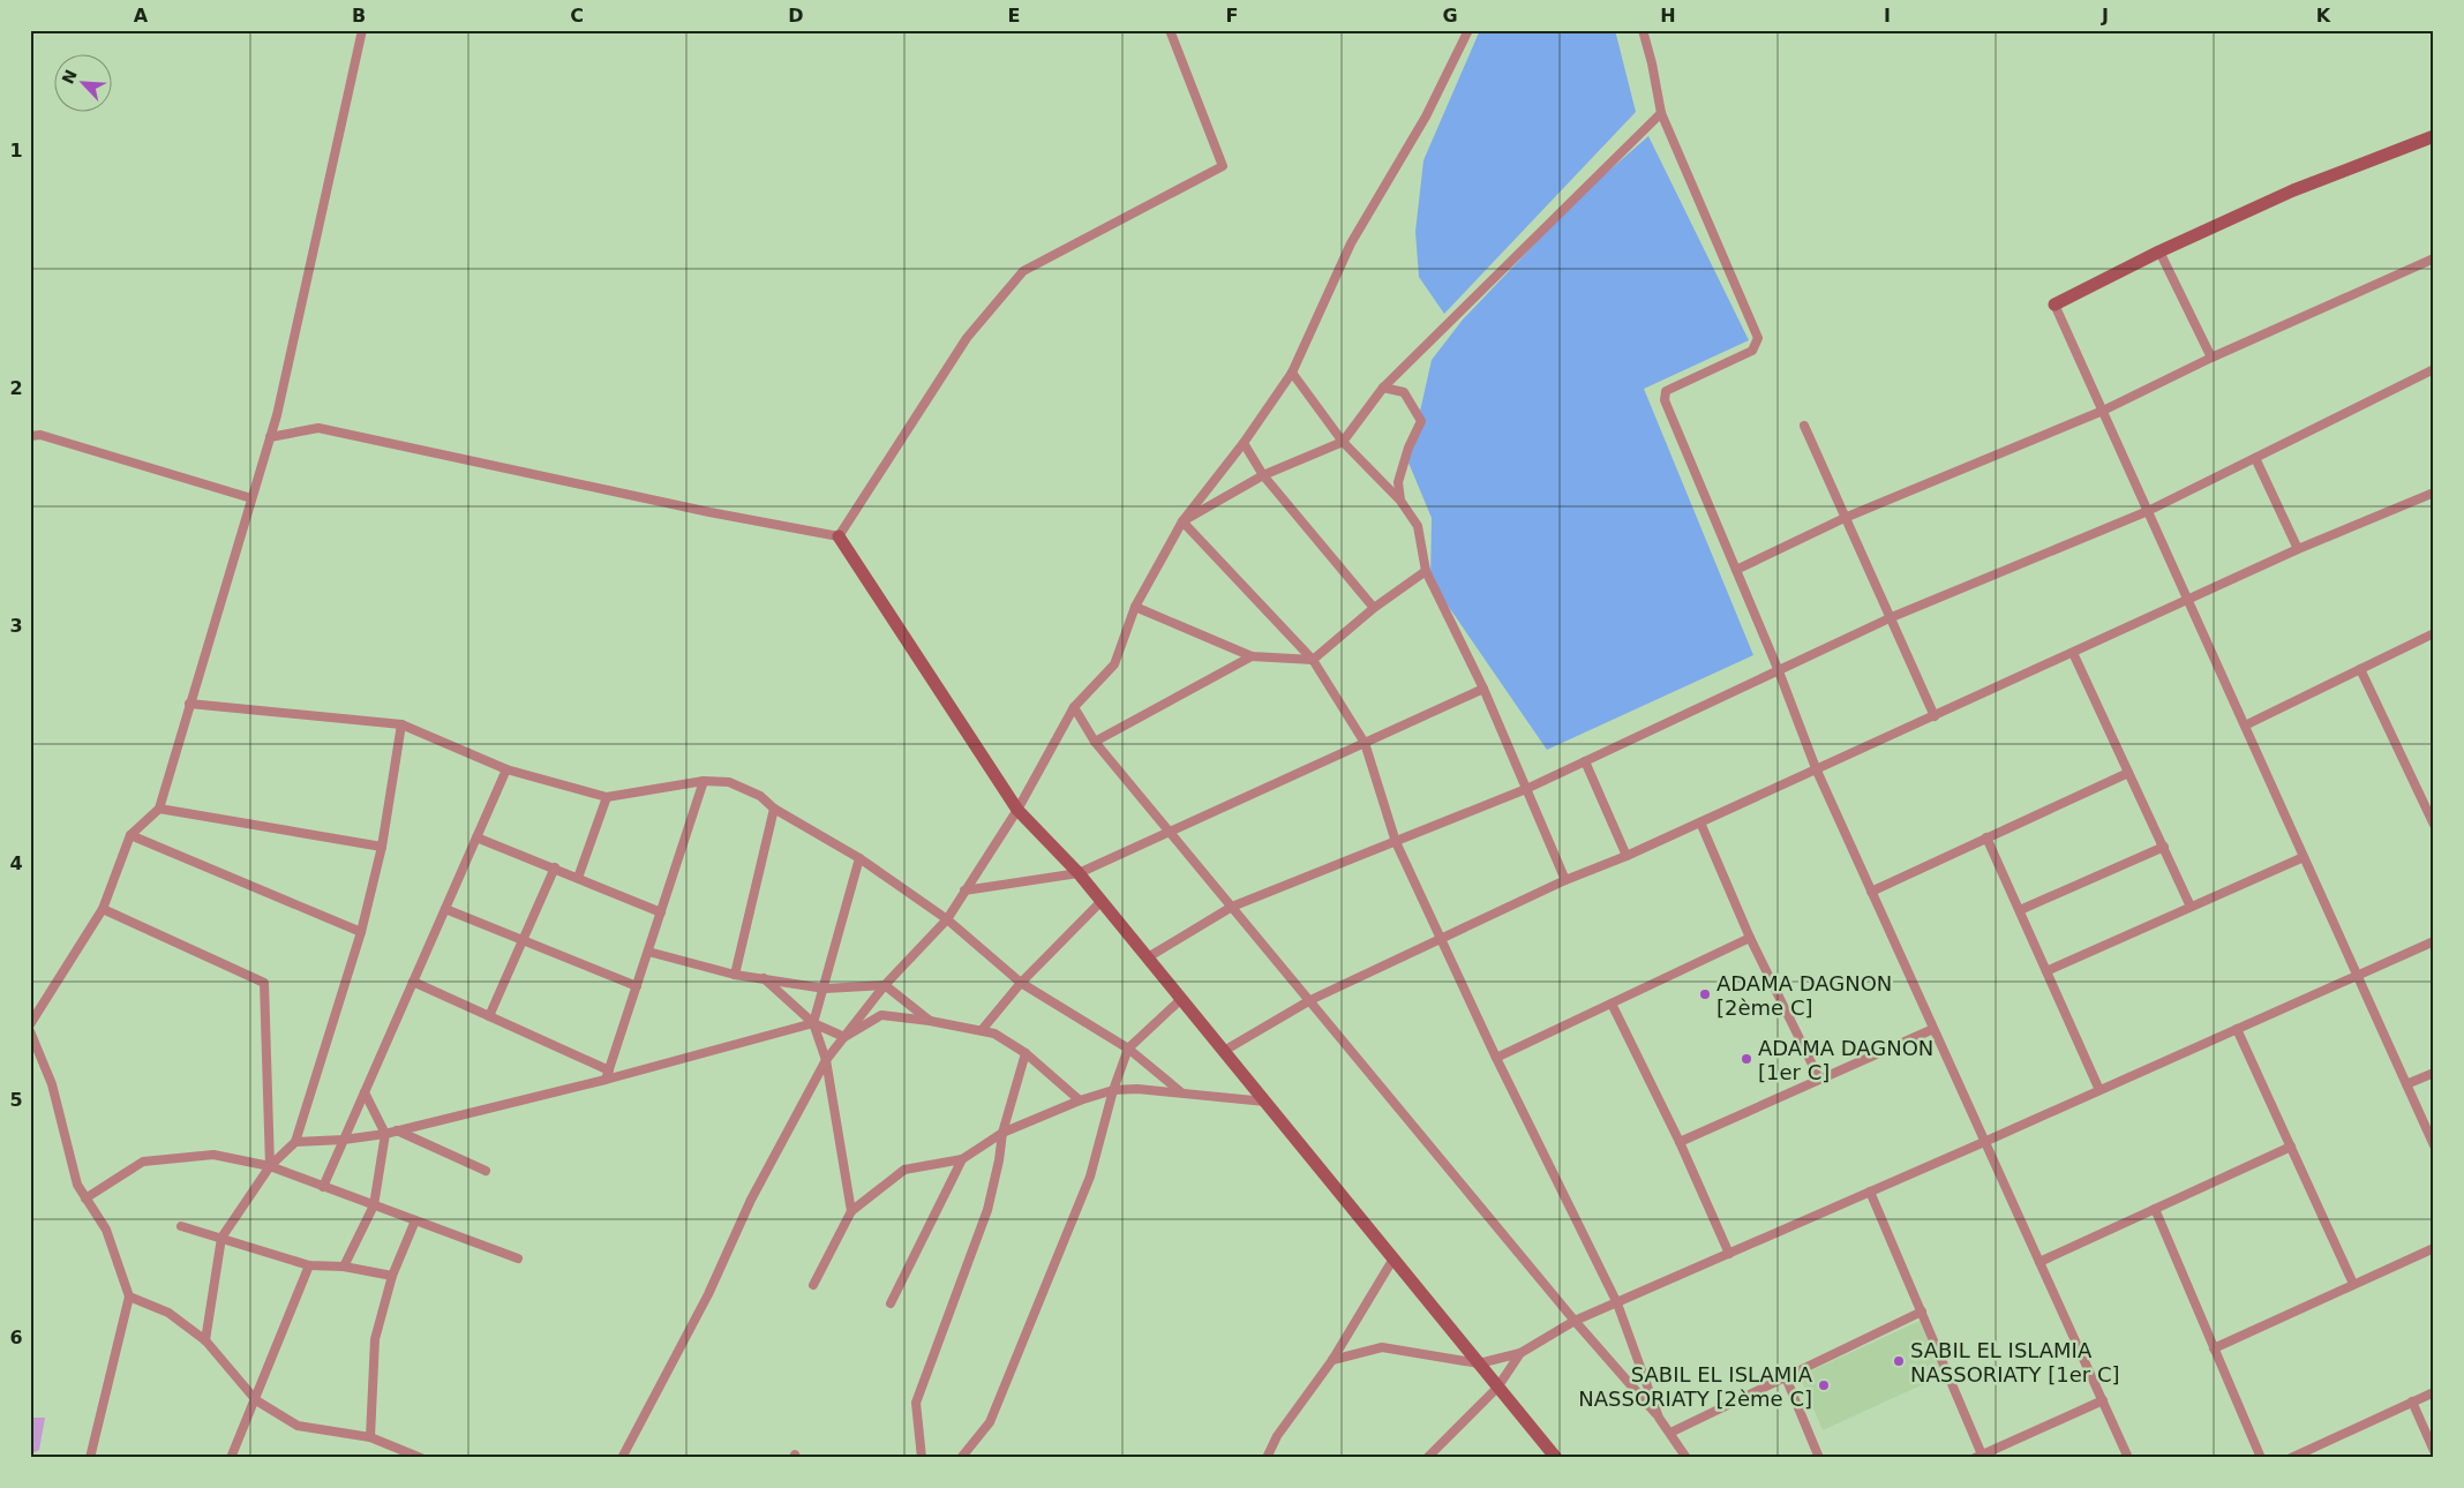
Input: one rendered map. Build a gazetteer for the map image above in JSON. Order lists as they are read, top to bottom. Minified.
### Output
{"places":["ADAMA DAGNON [2ème C]","ADAMA DAGNON [1er C]","SABIL EL ISLAMIA NASSORIATY [1er C]","SABIL EL ISLAMIA NASSORIATY [2ème C]"],"north":"top left","grid":{"columns":["A","B","C","D","E","F","G","H","I","J","K"],"rows":["1","2","3","4","5","6"]}}
